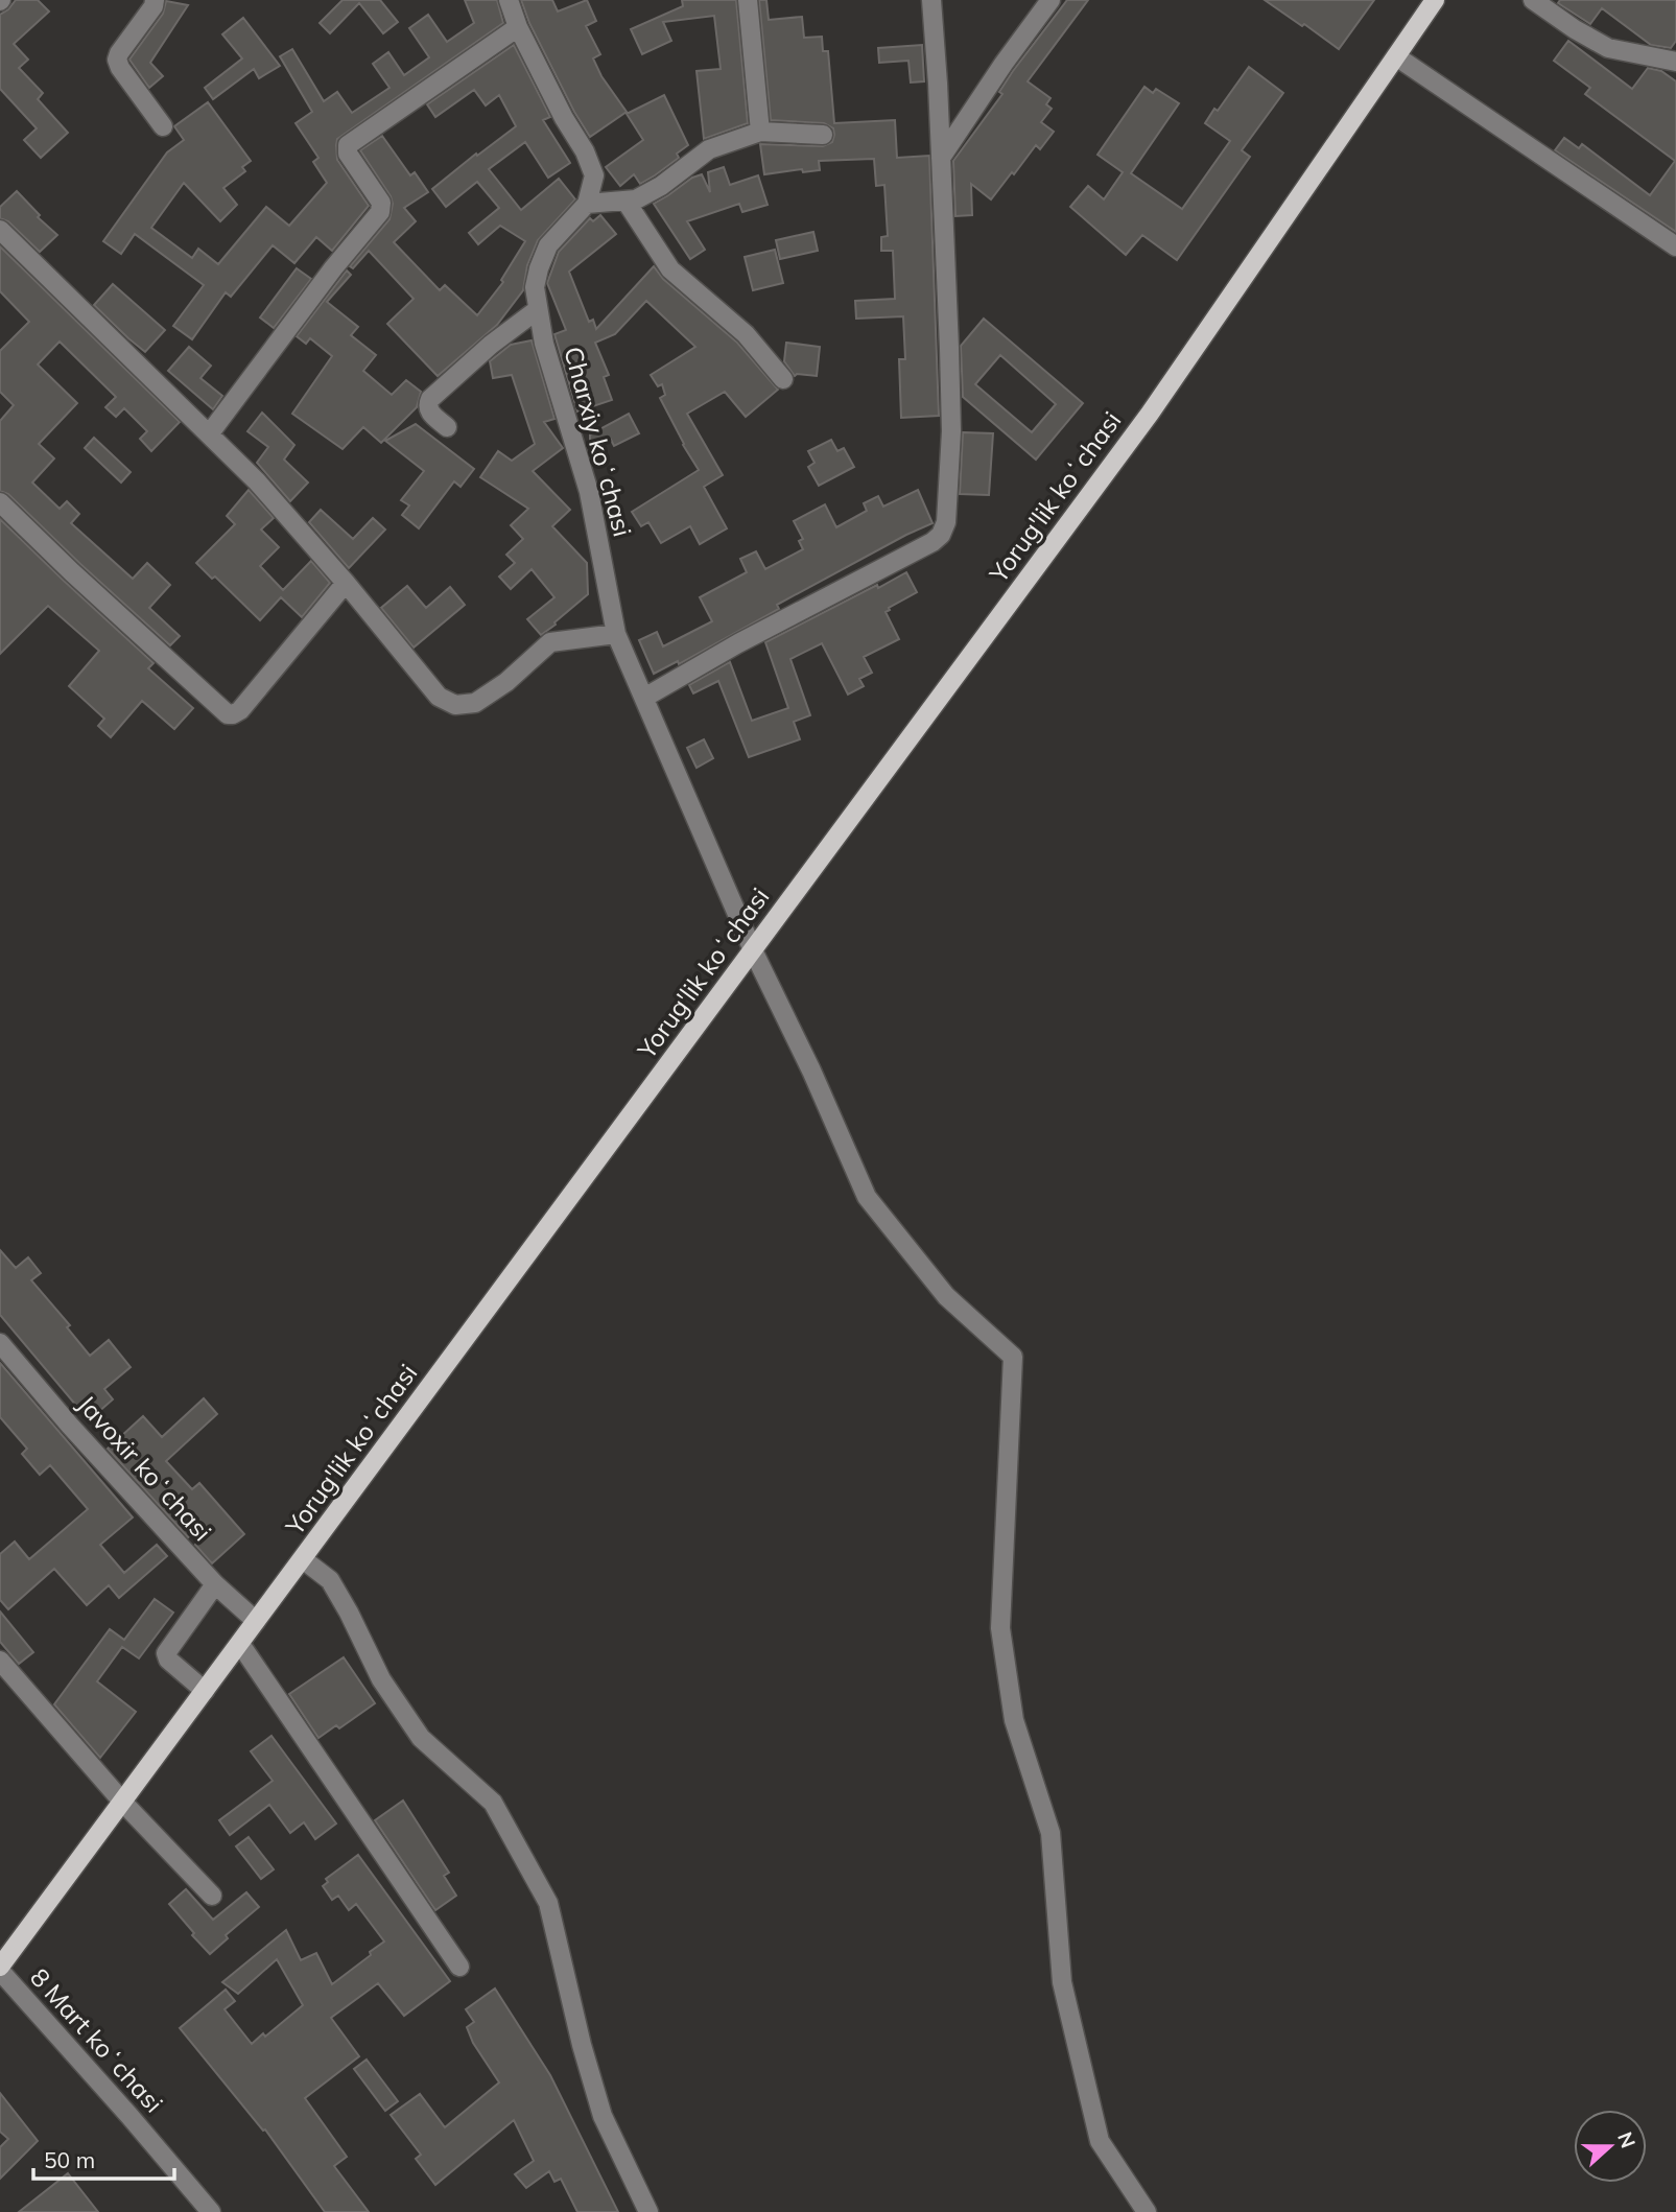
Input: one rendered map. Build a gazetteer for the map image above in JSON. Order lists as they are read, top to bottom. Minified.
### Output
{"streets":{"main road":["Yorug'lik koʻchasi"],"street":["Charxiy koʻchasi","Javoxir koʻchasi","8 Mart koʻchasi"]},"crossings":[["Charxiy koʻchasi","Yorug'lik koʻchasi"],["Yorug'lik koʻchasi","Javoxir koʻchasi"],["Yorug'lik koʻchasi","8 Mart koʻchasi"]],"scale_bar":"50 m","north":"right"}
